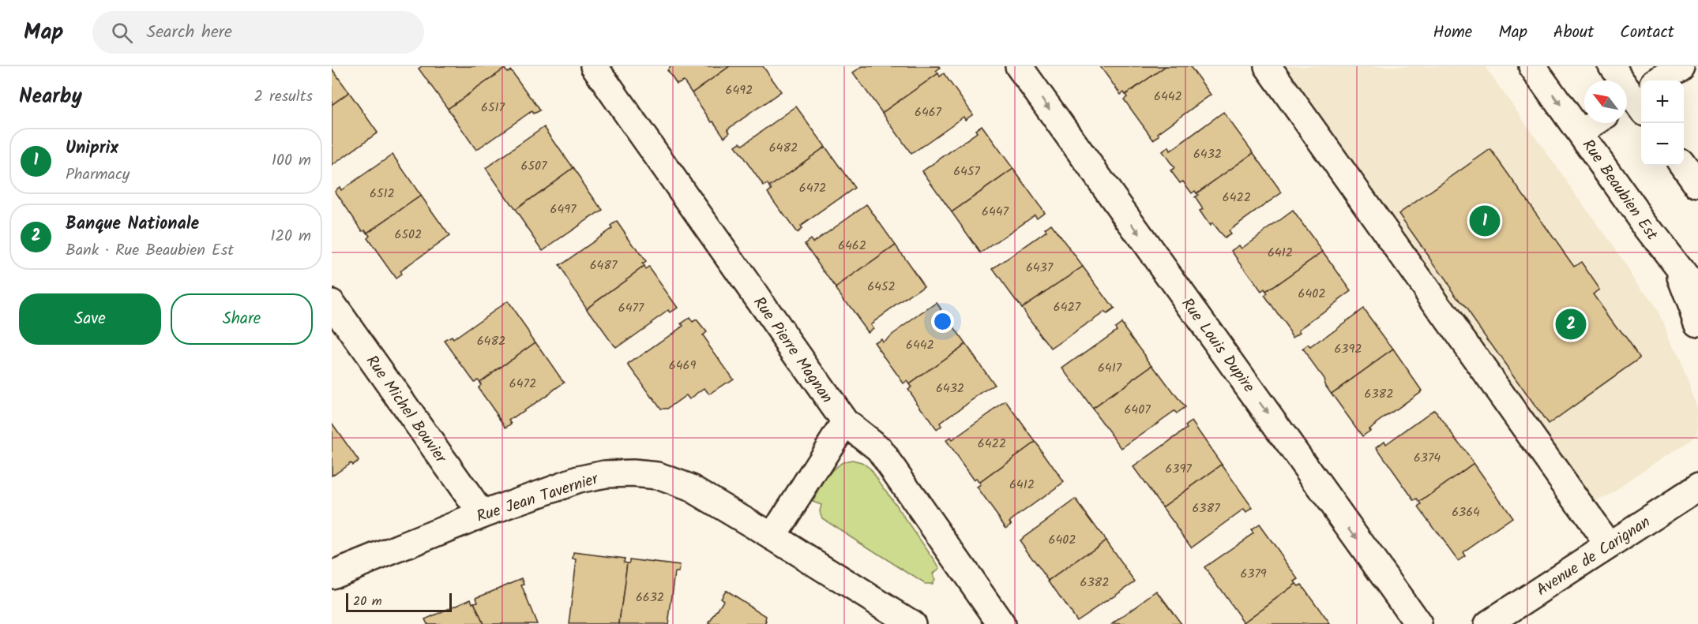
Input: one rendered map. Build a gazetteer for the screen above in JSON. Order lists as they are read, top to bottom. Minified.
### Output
{"streets":{"street":["Rue Beaubien Est","Rue Louis Dupire","Rue Pierre Magnan","Rue Michel Bouvier","Rue Jean Tavernier","Avenue de Carignan"]},"crossings":[["Rue Michel Bouvier","Rue Jean Tavernier"]],"house_numbers":["6492","6442","6517","6467","6482","6432","6507","6457","6472","6512","6422","6497","6447","6502","6462","6412","6487","6437","6452","6402","6427","6477","6482","6442","6392","6469","6417","6472","6432","6382","6407","6422","6374","6397","6412","6387","6364","6402","6379","6382","6632"],"scale_bar":"20 m","north":"top left","page":{"header":"Map","search":"Search here","nav":["Home","Map","About","Contact"],"heading":["Nearby","2 results"],"map_buttons":["+","−"],"list":[{"mark":"1","name":"Uniprix","note":"Pharmacy","value":"100 m"},{"mark":"2","name":"Banque Nationale","note":"Bank · Rue Beaubien Est","value":"120 m"}],"pins":["1","2"],"buttons":["Save","Share"],"scale":"20 m"}}
